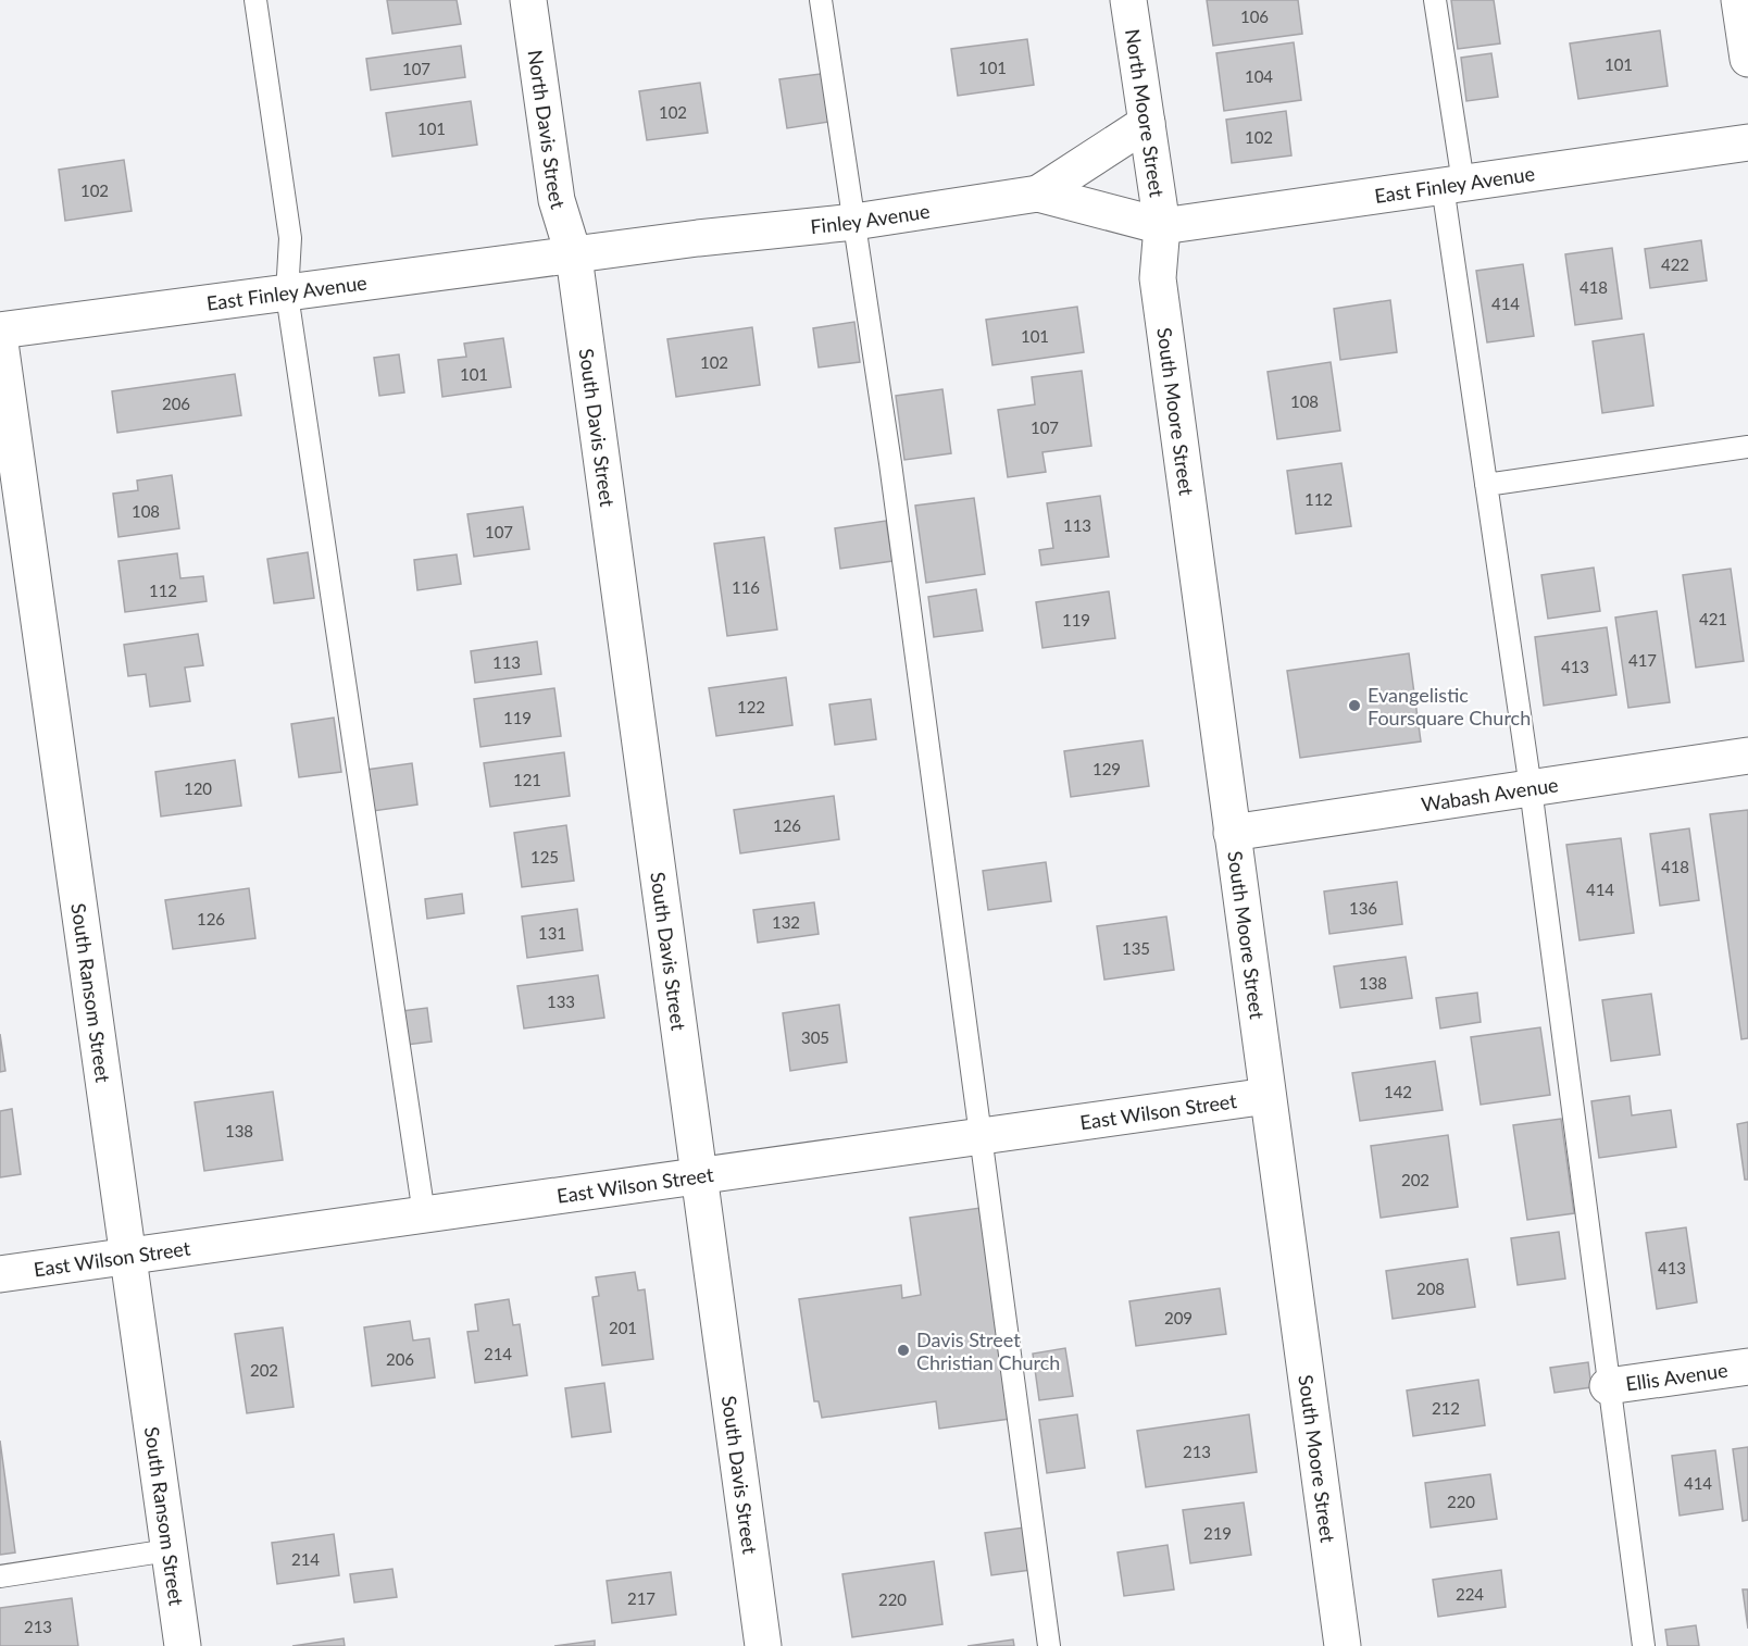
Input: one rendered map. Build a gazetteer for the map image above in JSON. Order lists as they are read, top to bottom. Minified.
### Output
{"streets":{"street":["North Moore Street","North Davis Street","East Finley Avenue","Finley Avenue","South Moore Street","South Davis Street","Wabash Avenue","South Ransom Street","East Wilson Street","Ellis Avenue"]},"crossings":[["North Moore Street","East Finley Avenue"],["North Moore Street","Finley Avenue"],["North Moore Street","South Moore Street"],["North Davis Street","East Finley Avenue"],["North Davis Street","Finley Avenue"],["North Davis Street","South Davis Street"],["East Finley Avenue","Finley Avenue"],["East Finley Avenue","South Moore Street"],["East Finley Avenue","South Davis Street"],["Finley Avenue","South Moore Street"],["Finley Avenue","South Davis Street"],["South Moore Street","Wabash Avenue"],["South Moore Street","East Wilson Street"],["South Davis Street","East Wilson Street"],["South Ransom Street","East Wilson Street"]],"places":["Evangelistic Foursquare Church","Davis Street Christian Church"],"house_numbers":["106","101","101","107","104","102","101","102","102","422","418","414","101","102","101","108","206","107","112","108","113","107","116","112","421","119","417","113","413","122","119","129","121","120","126","125","418","414","136","126","132","131","135","138","133","305","142","138","202","413","208","209","201","214","206","202","212","213","414","220","219","214","224","217","220","213"]}
